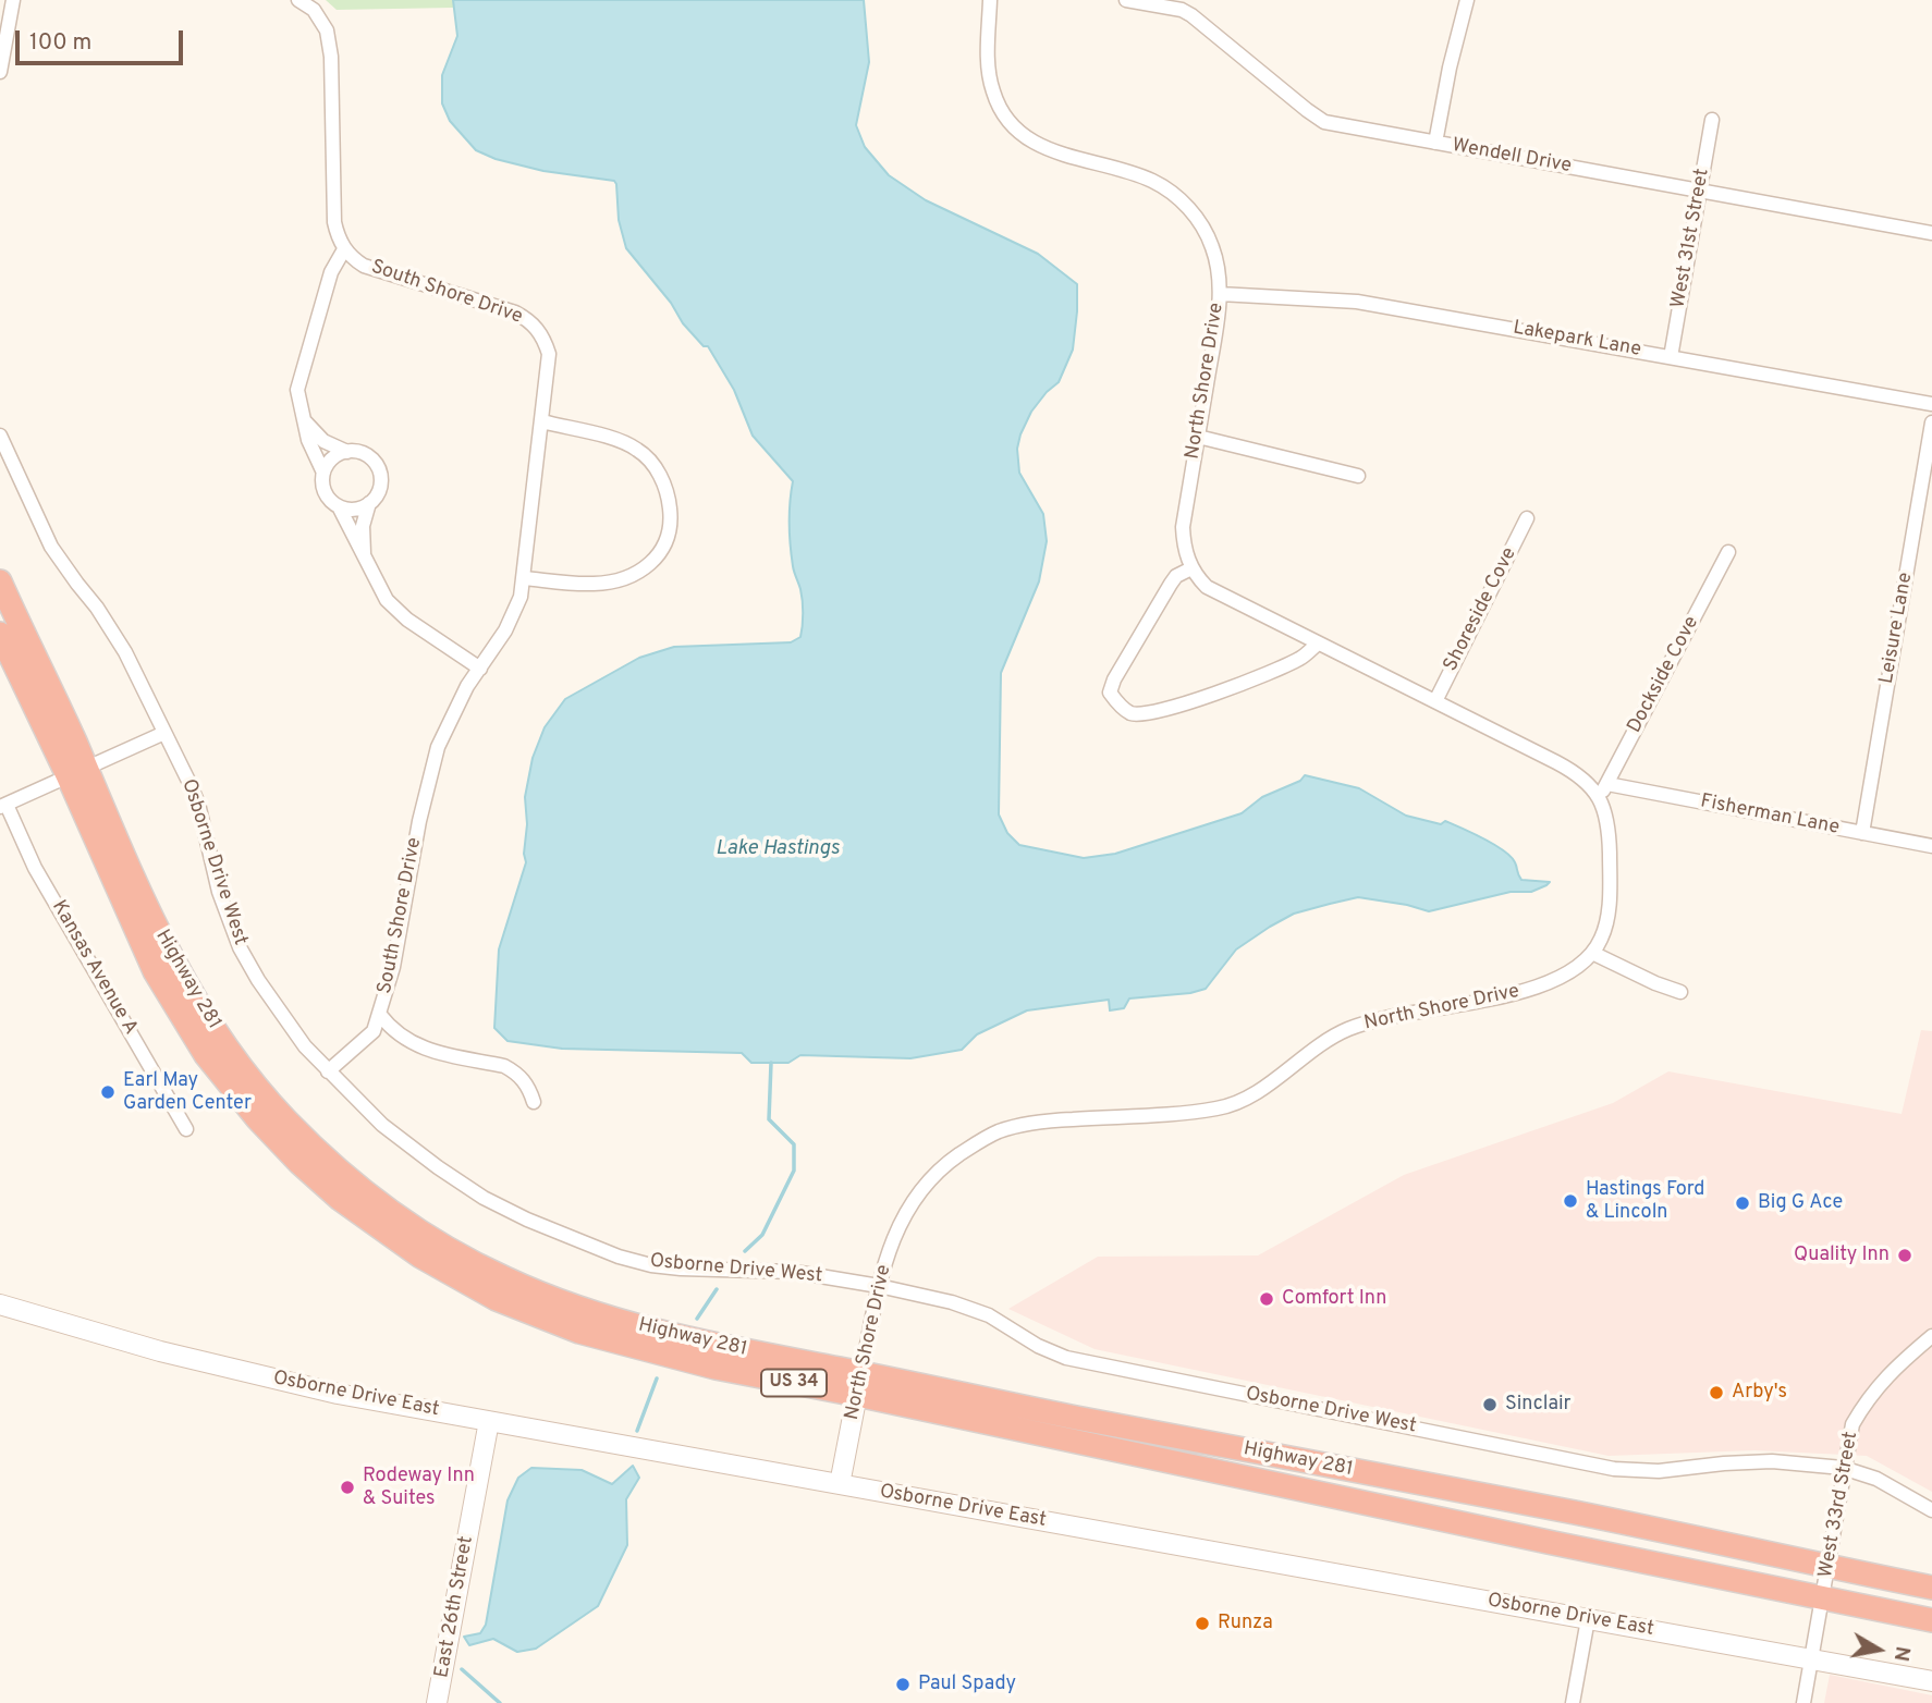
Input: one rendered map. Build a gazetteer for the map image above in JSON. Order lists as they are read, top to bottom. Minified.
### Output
{"streets":{"highway":["Highway 281","US 34"],"street":["Wendell Drive","West 31st Street","South Shore Drive","Lakepark Lane","North Shore Drive","Shoreside Cove","Leisure Lane","Dockside Cove","Fisherman Lane","Osborne Drive West","Kansas Avenue A","Osborne Drive East","West 33rd Street","East 26th Street"]},"crossings":[["Wendell Drive","West 31st Street"],["West 31st Street","Lakepark Lane"],["South Shore Drive","Osborne Drive West"],["Lakepark Lane","North Shore Drive"],["North Shore Drive","Osborne Drive West"],["North Shore Drive","Highway 281"],["North Shore Drive","Osborne Drive East"],["Leisure Lane","Fisherman Lane"],["Dockside Cove","Fisherman Lane"],["Osborne Drive West","West 33rd Street"],["Highway 281","West 33rd Street"],["Osborne Drive East","West 33rd Street"],["Osborne Drive East","East 26th Street"]],"water":["Lake Hastings"],"places":["Earl May Garden Center","Hastings Ford & Lincoln","Big G Ace","Quality Inn","Comfort Inn","Arby's","Sinclair","Rodeway Inn & Suites","Runza","Paul Spady"],"scale_bar":"100 m","north":"right"}
